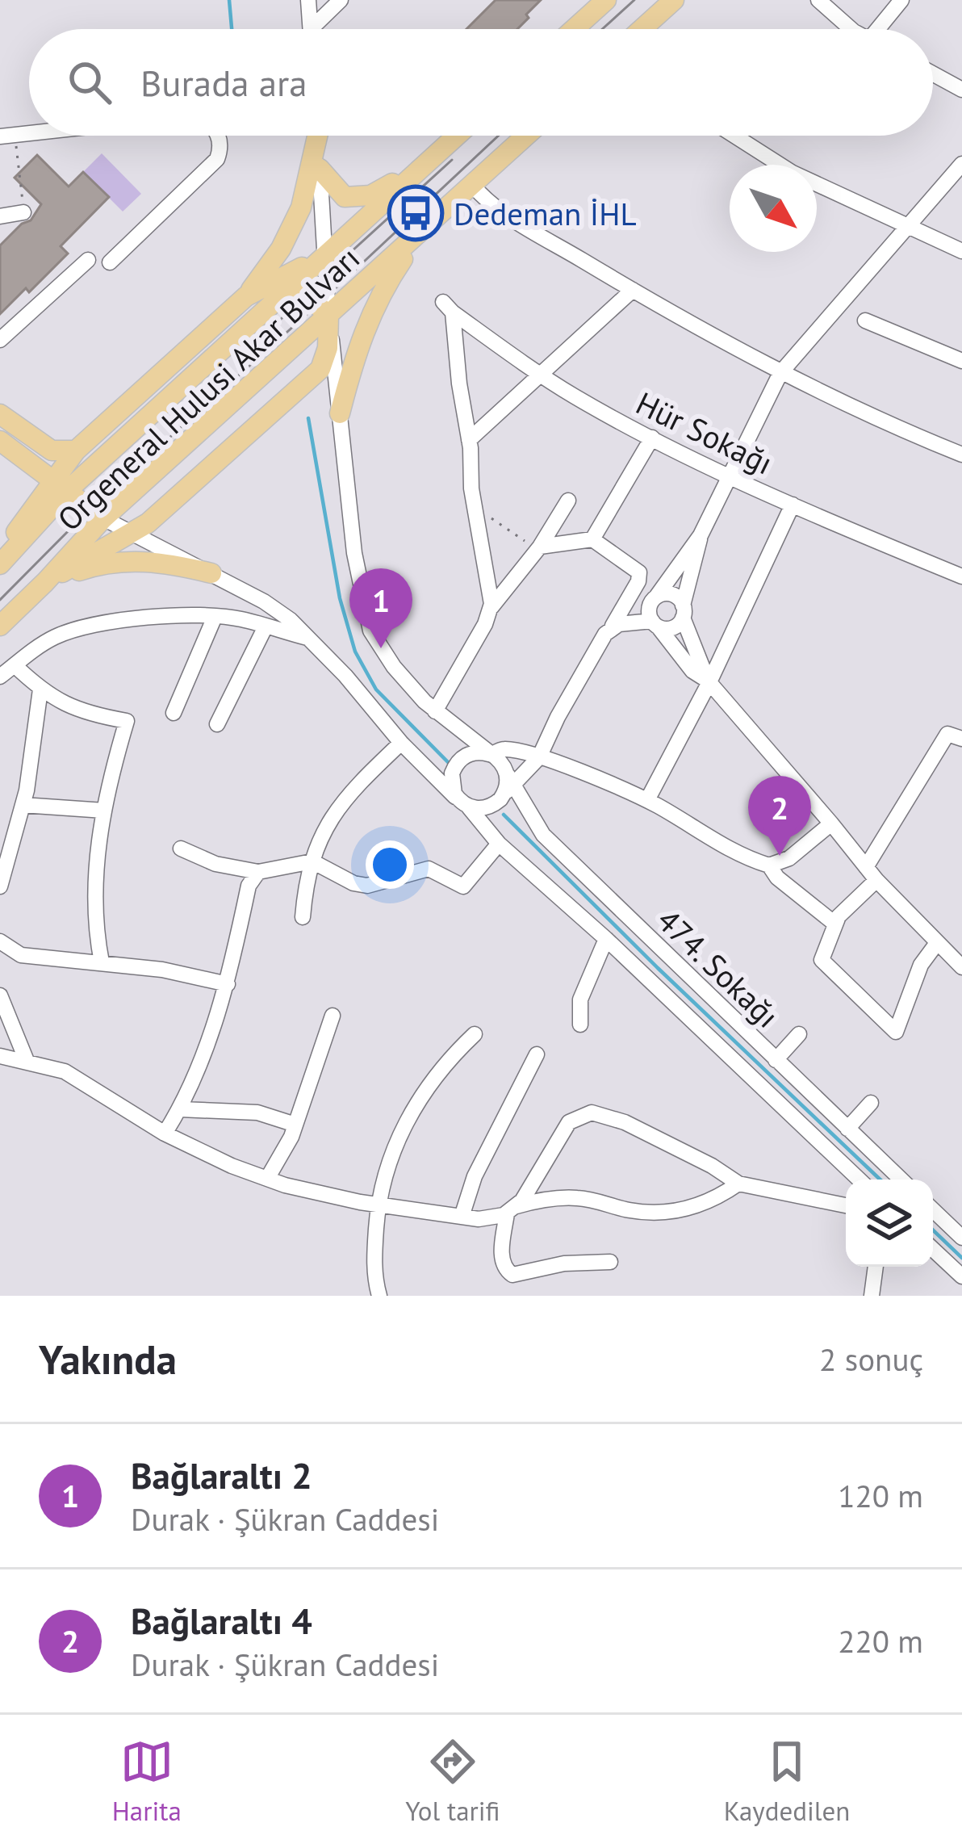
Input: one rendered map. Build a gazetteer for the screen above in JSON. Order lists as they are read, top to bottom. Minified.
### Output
{"streets":{"main road":["Orgeneral Hulusi Akar Bulvarı"],"street":["Hür Sokağı","474. Sokağı"]},"crossings":[["Orgeneral Hulusi Akar Bulvarı","474. Sokağı"]],"places":{"bus stop":["Dedeman İHL"]},"north":"bottom right","page":{"search":"Burada ara","pins":["1","2"],"heading":["Yakında","2 sonuç"],"list":[{"mark":"1","name":"Bağlaraltı 2","note":"Durak · Şükran Caddesi","value":"120 m"},{"mark":"2","name":"Bağlaraltı 4","note":"Durak · Şükran Caddesi","value":"220 m"}],"nav":["Harita","Yol tarifi","Kaydedilen"]}}
